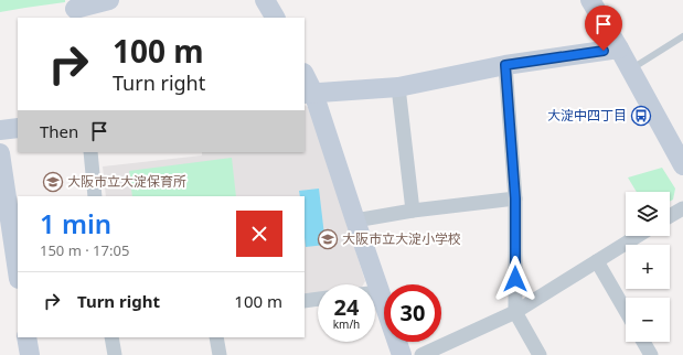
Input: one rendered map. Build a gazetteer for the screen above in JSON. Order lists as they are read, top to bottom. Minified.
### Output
{"places":{"bus stop":["大淀中四丁目"],"school or university":["大阪市立大淀保育所","大阪市立大淀小学校"]},"page":{"turn":["100 m","Turn right"],"then":"Then","map_buttons":["+","−"],"heading":["1 min","150 m · 17:05"],"list":[{"name":"Turn right","value":"100 m"}],"speed":"24 km/h","limit":"30"}}
